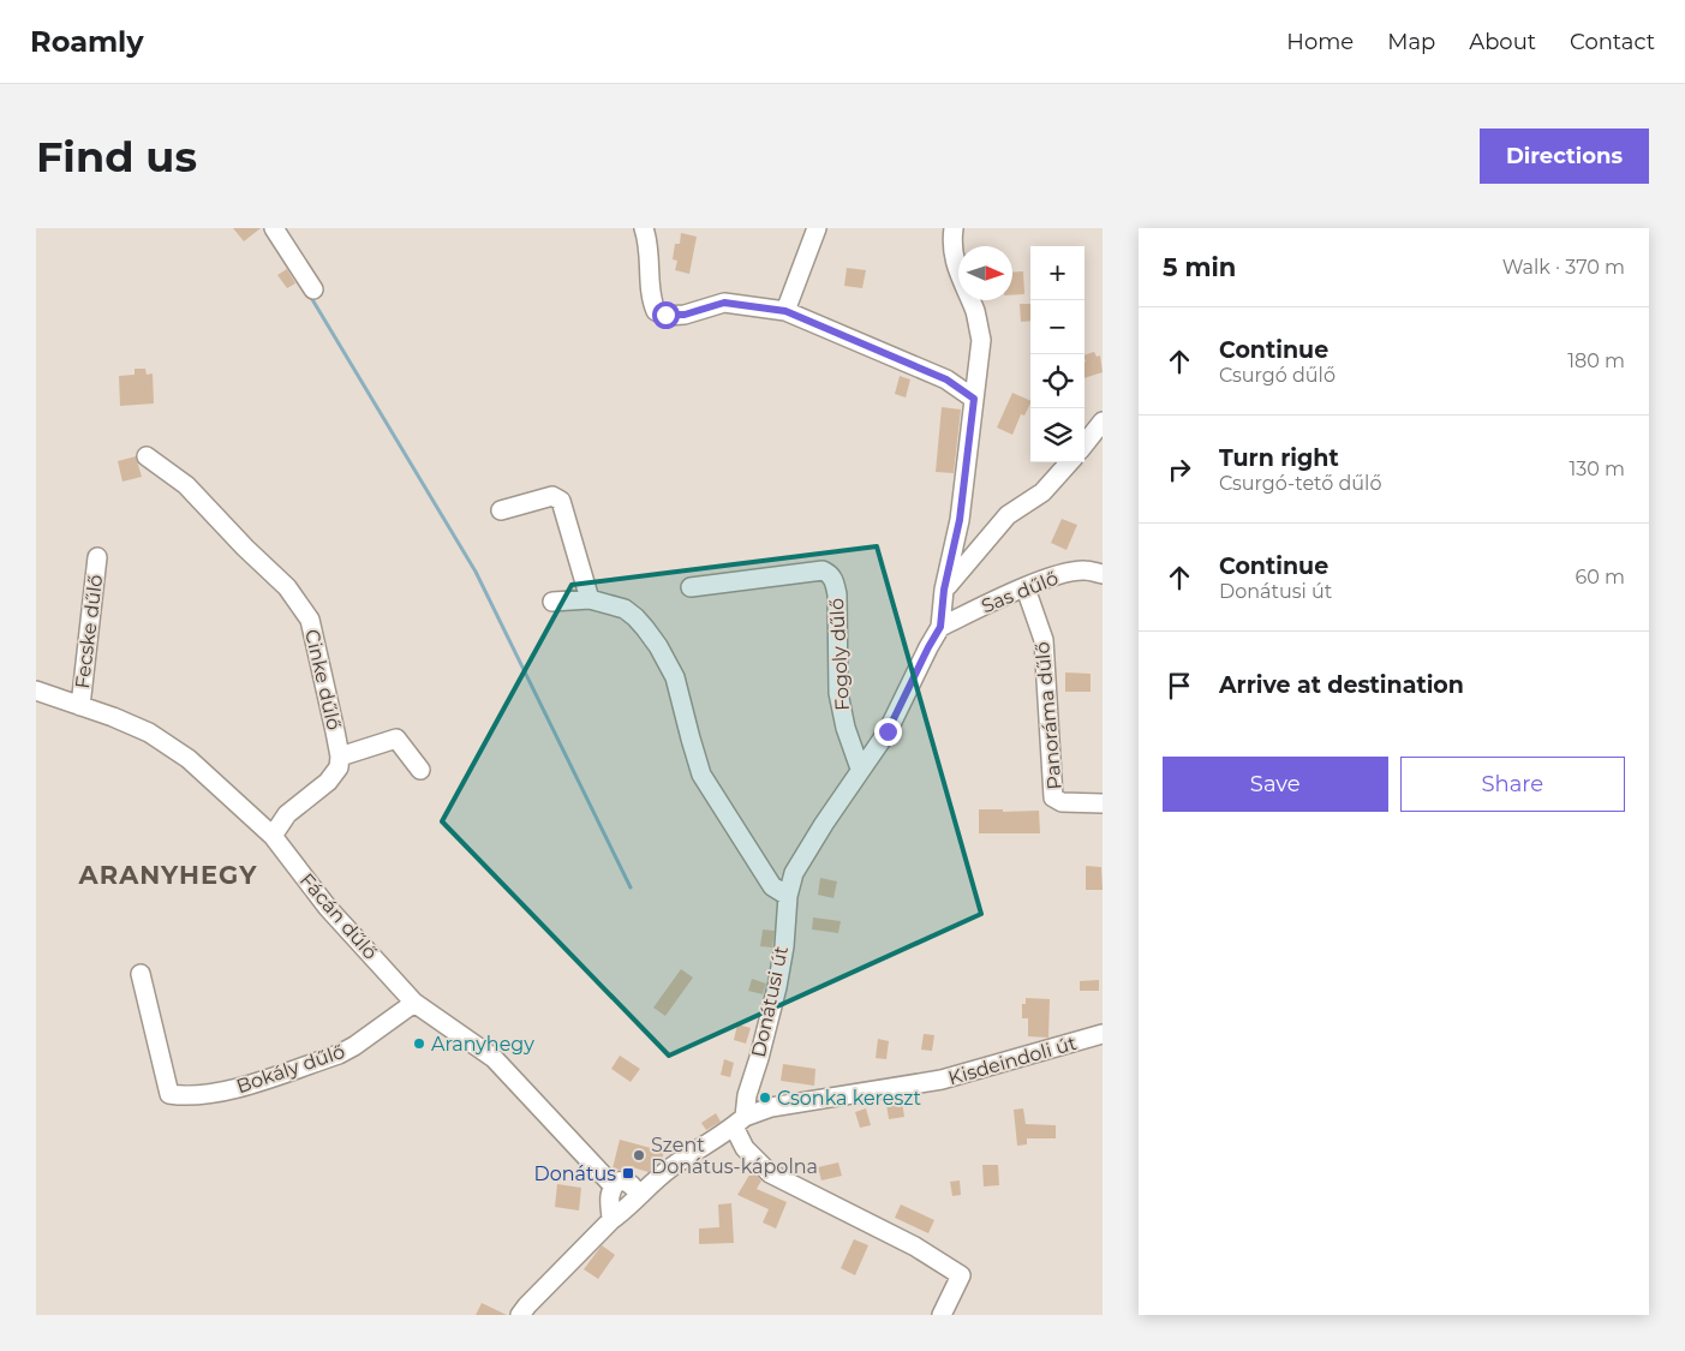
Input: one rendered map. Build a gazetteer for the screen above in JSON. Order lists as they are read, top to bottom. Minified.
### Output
{"streets":{"street":["Sas dűlő","Fecske dűlő","Fogoly dűlő","Cinke dűlő","Panoráma dűlő","Fácán dűlő","Donátusi út","Kisdeindoli út","Bokály dűlő"]},"crossings":[["Sas dűlő","Panoráma dűlő"],["Sas dűlő","Donátusi út"],["Fecske dűlő","Fácán dűlő"],["Fogoly dűlő","Donátusi út"],["Cinke dűlő","Fácán dűlő"],["Fácán dűlő","Bokály dűlő"],["Donátusi út","Kisdeindoli út"]],"districts":["ARANYHEGY"],"places":{"other":["Aranyhegy","Csonka kereszt","Szent Donátus-kápolna"],"transit":["Donátus"]},"north":"right","page":{"header":"Roamly","nav":["Home","Map","About","Contact"],"buttons":["Directions",["Save","Share"]],"title":"Find us","heading":["5 min","Walk · 370 m"],"map_buttons":["+","−"],"list":[["Continue","Csurgó dűlő","180 m"],["Turn right","Csurgó-tető dűlő","130 m"],["Continue","Donátusi út","60 m"],"Arrive at destination"]}}
